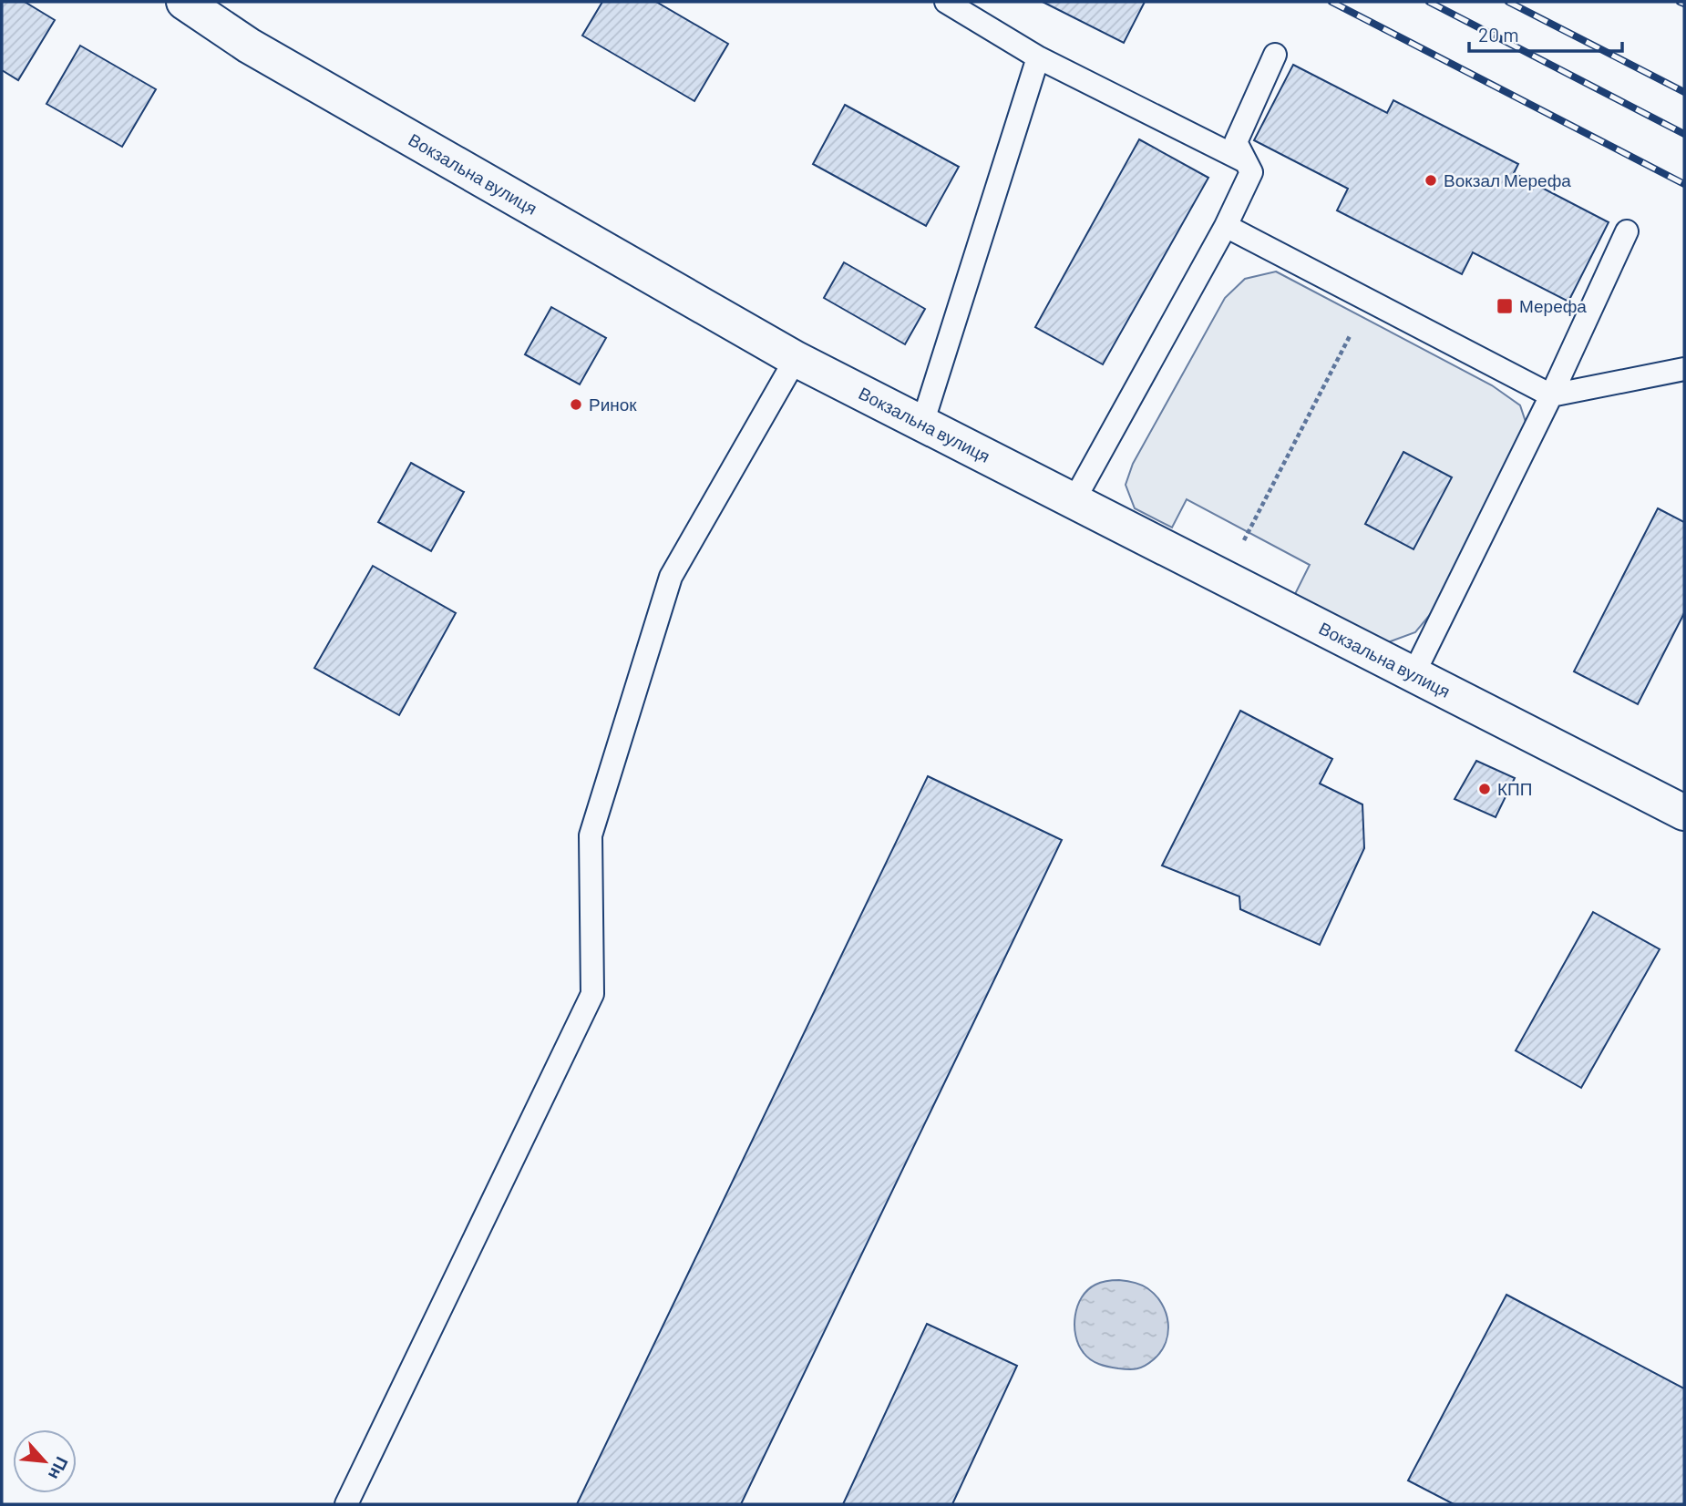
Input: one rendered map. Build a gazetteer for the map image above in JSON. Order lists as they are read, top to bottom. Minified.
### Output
{"streets":{"street":["Вокзальна вулиця"]},"places":{"other":["Вокзал Мерефа","Ринок","КПП"],"transit":["Мерефа"]},"scale_bar":"20 m","north":"bottom right"}
